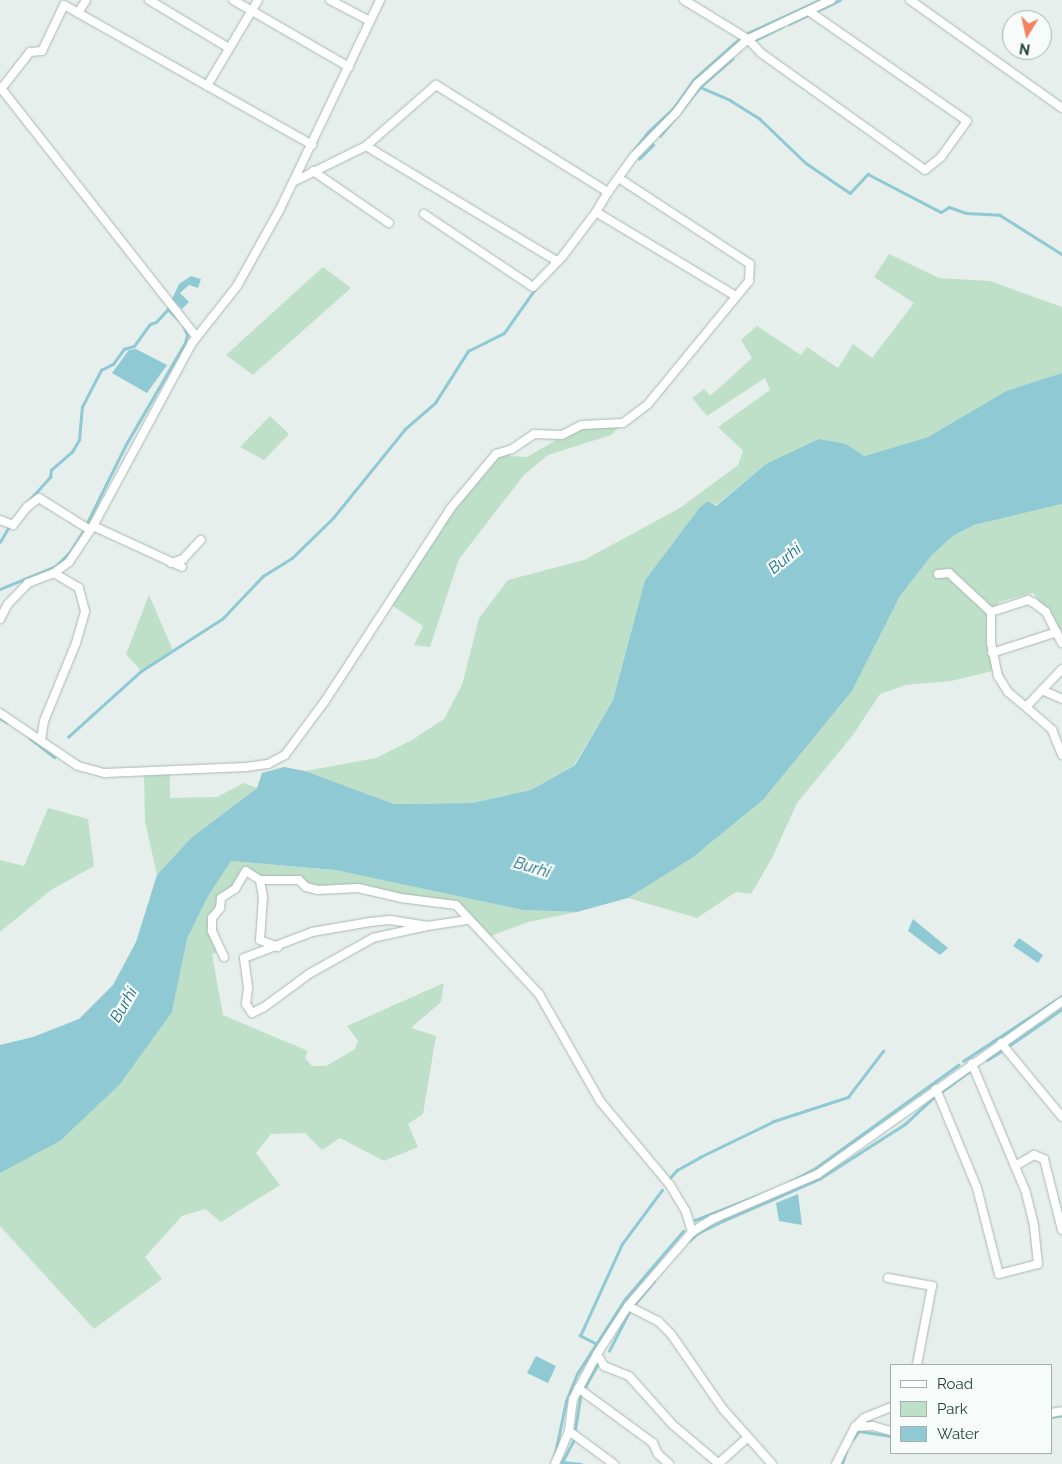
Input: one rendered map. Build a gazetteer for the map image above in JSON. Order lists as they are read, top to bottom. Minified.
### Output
{"water":["Burhi"],"legend":["Road","Park","Water"],"north":"bottom"}
